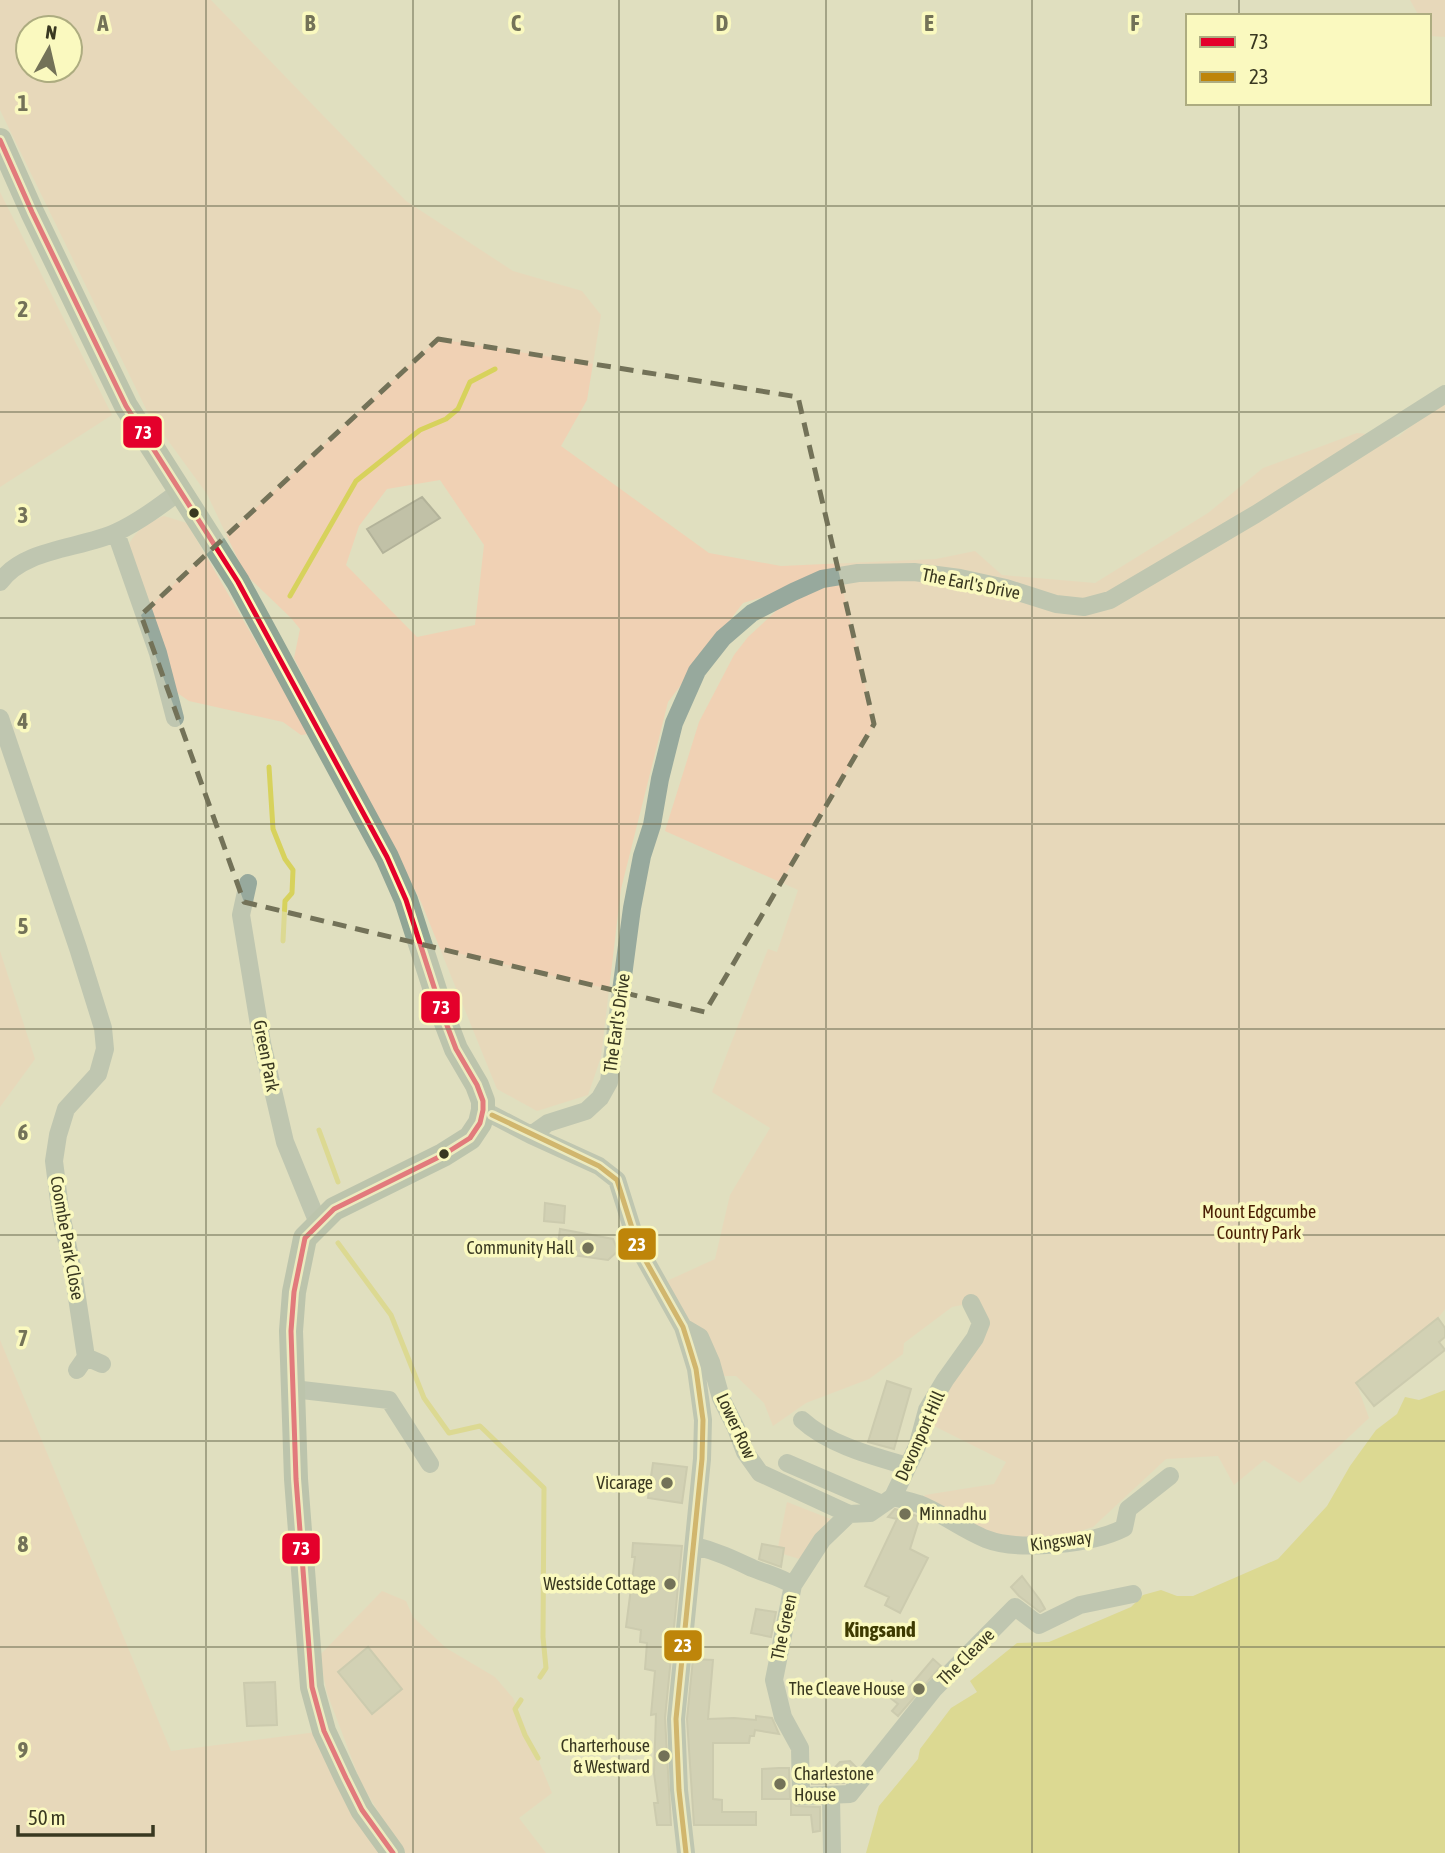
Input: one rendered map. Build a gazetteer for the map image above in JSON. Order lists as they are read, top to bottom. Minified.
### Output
{"streets":{"street":["The Earl's Drive","Green Park","Coombe Park Close","Lower Row","Devonport Hill","Kingsway","The Green","The Cleave"]},"crossings":[["Lower Row","The Green"],["Devonport Hill","Kingsway"],["The Green","The Cleave"]],"districts":["Kingsand"],"parks":["Mount Edgcumbe Country Park"],"places":["Community Hall","Vicarage","Minnadhu","Westside Cottage","The Cleave House","Charterhouse & Westward","Charlestone House"],"lines":["transit line 73","transit line 23"],"legend":["73","23"],"scale_bar":"50 m","north":"top","grid":{"columns":["A","B","C","D","E","F"],"rows":["1","2","3","4","5","6","7","8","9"]}}
